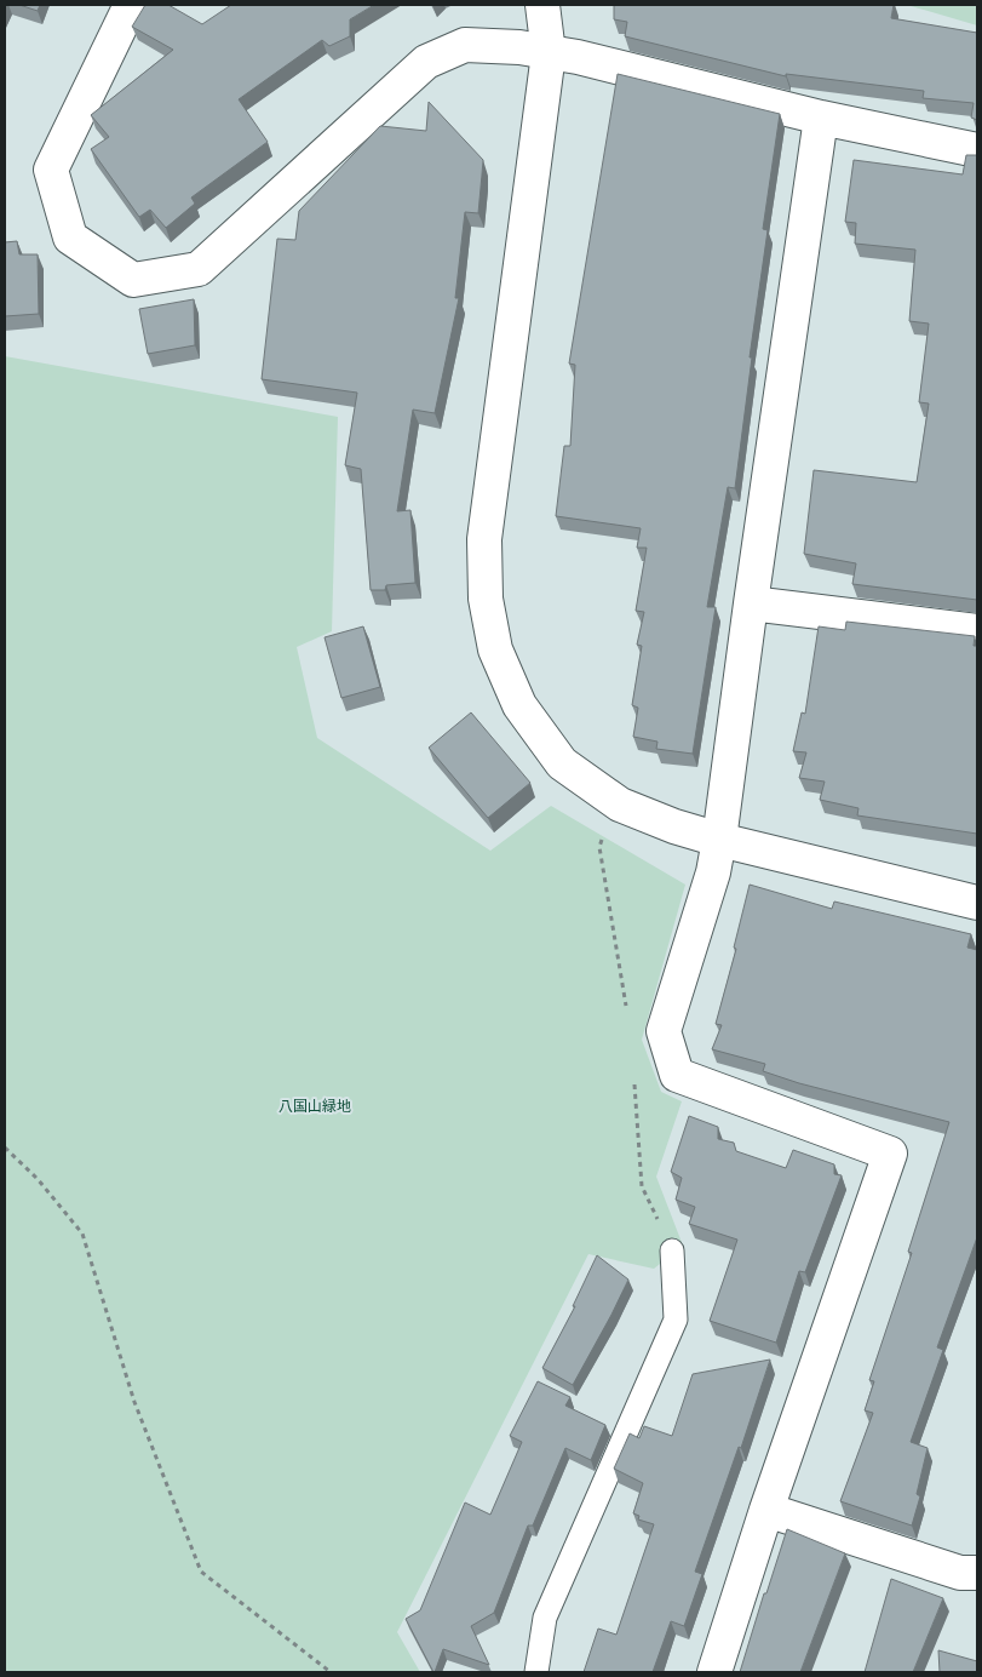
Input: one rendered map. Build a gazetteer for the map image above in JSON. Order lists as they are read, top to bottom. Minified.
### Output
{"parks":["八国山緑地"]}
